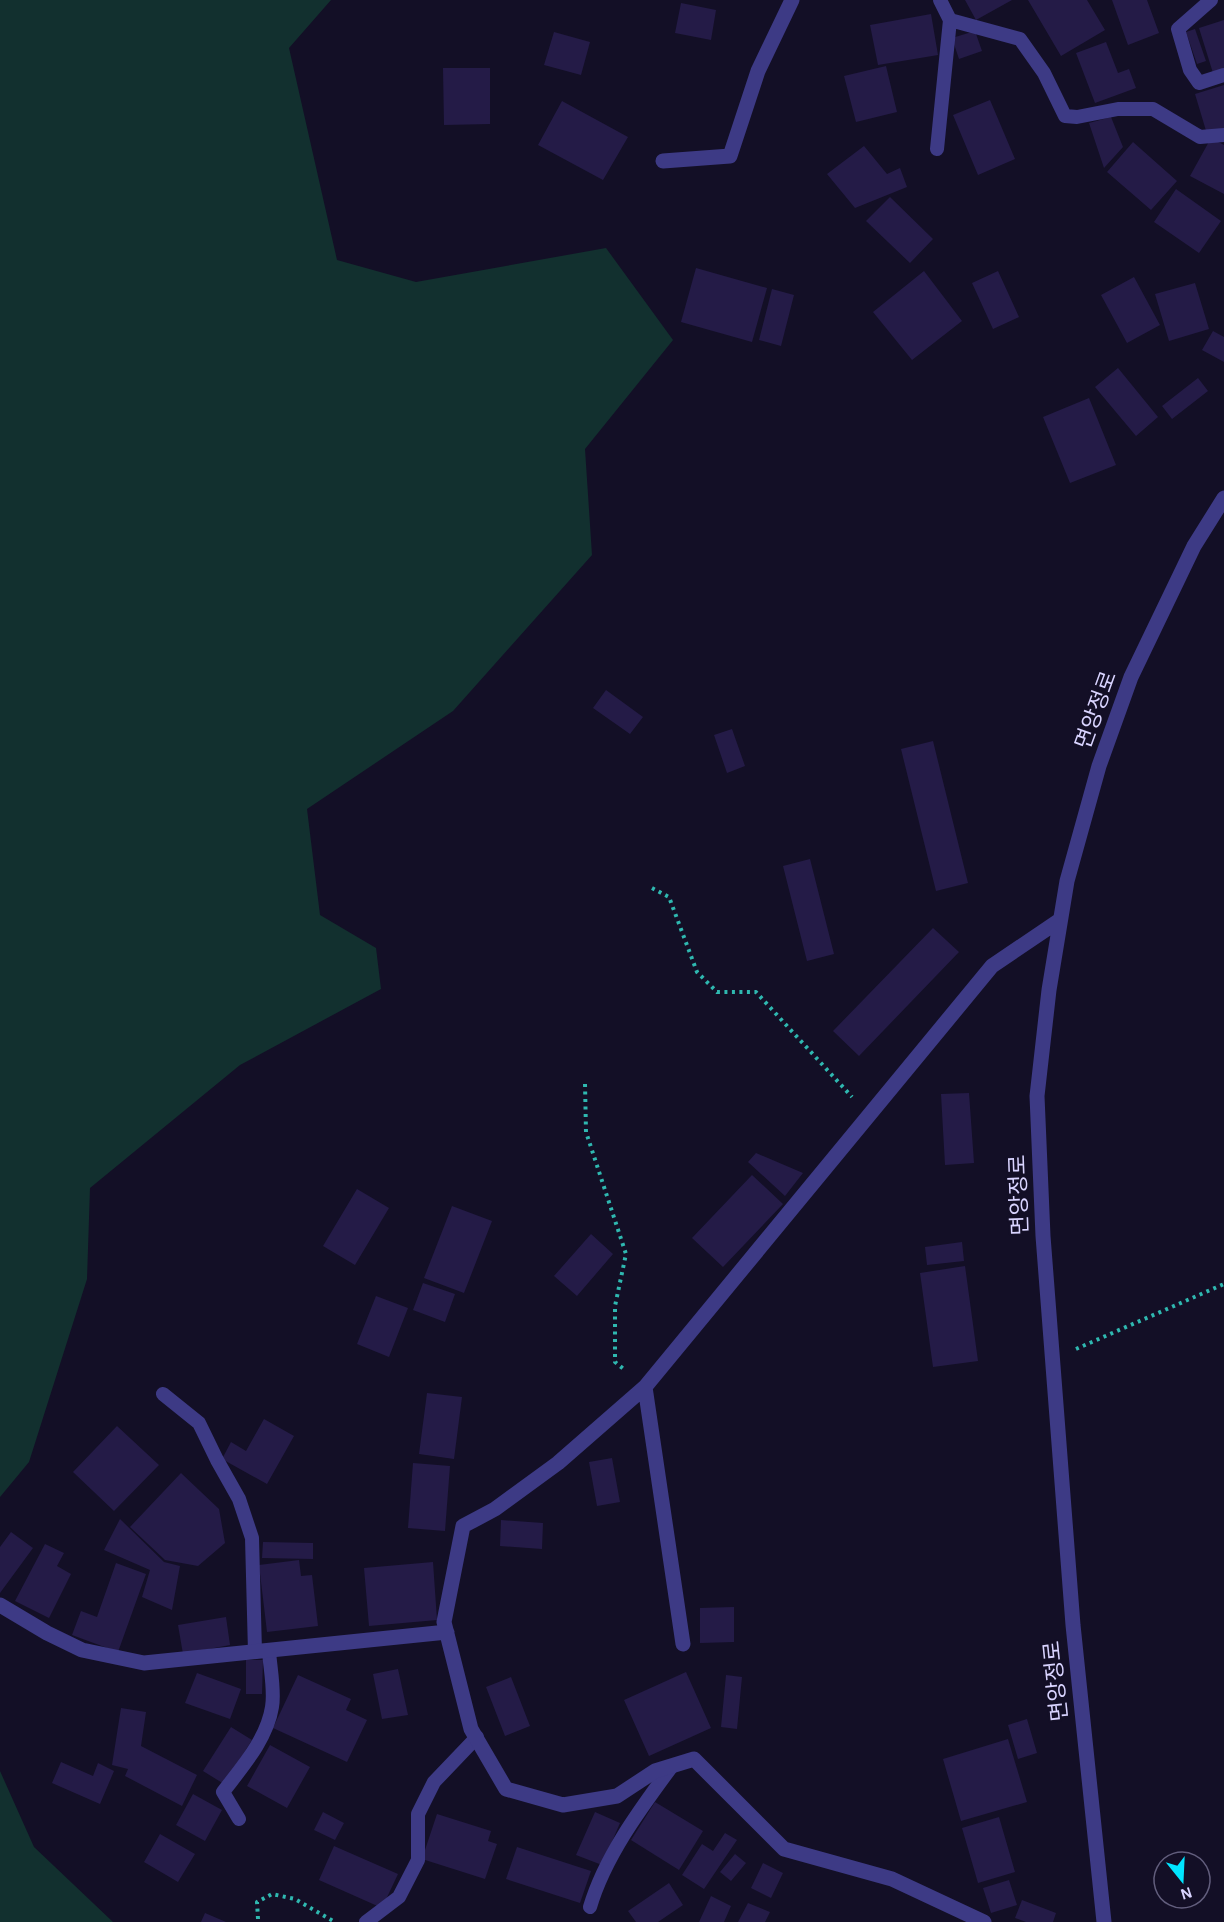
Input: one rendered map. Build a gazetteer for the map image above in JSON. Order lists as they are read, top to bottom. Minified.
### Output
{"streets":{"street":["면앙정로"]},"north":"bottom"}
